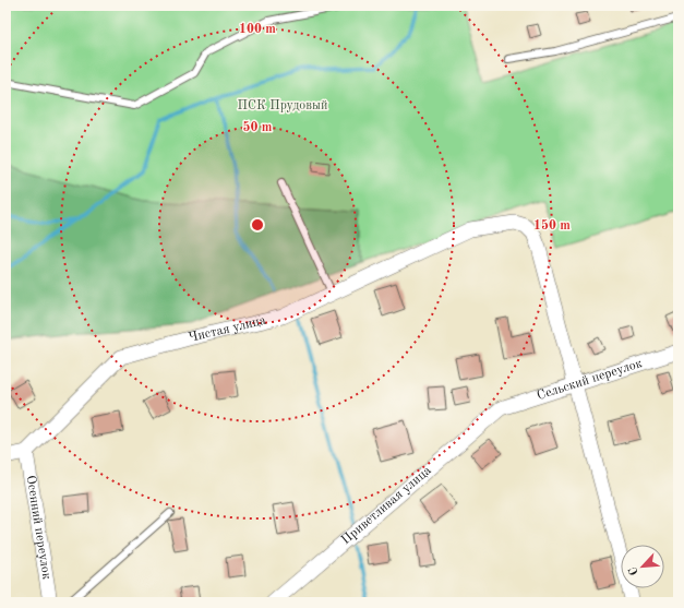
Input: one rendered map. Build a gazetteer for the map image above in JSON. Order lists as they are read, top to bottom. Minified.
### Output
{"streets":{"street":["Чистая улица","Сельский переулок","Приветливая улица","Осенний переулок"]},"crossings":[["Чистая улица","Сельский переулок"],["Чистая улица","Осенний переулок"],["Сельский переулок","Приветливая улица"]],"parks":["ПСК Прудовый"],"north":"bottom left","rings":["100 m","50 m","150 m"]}
